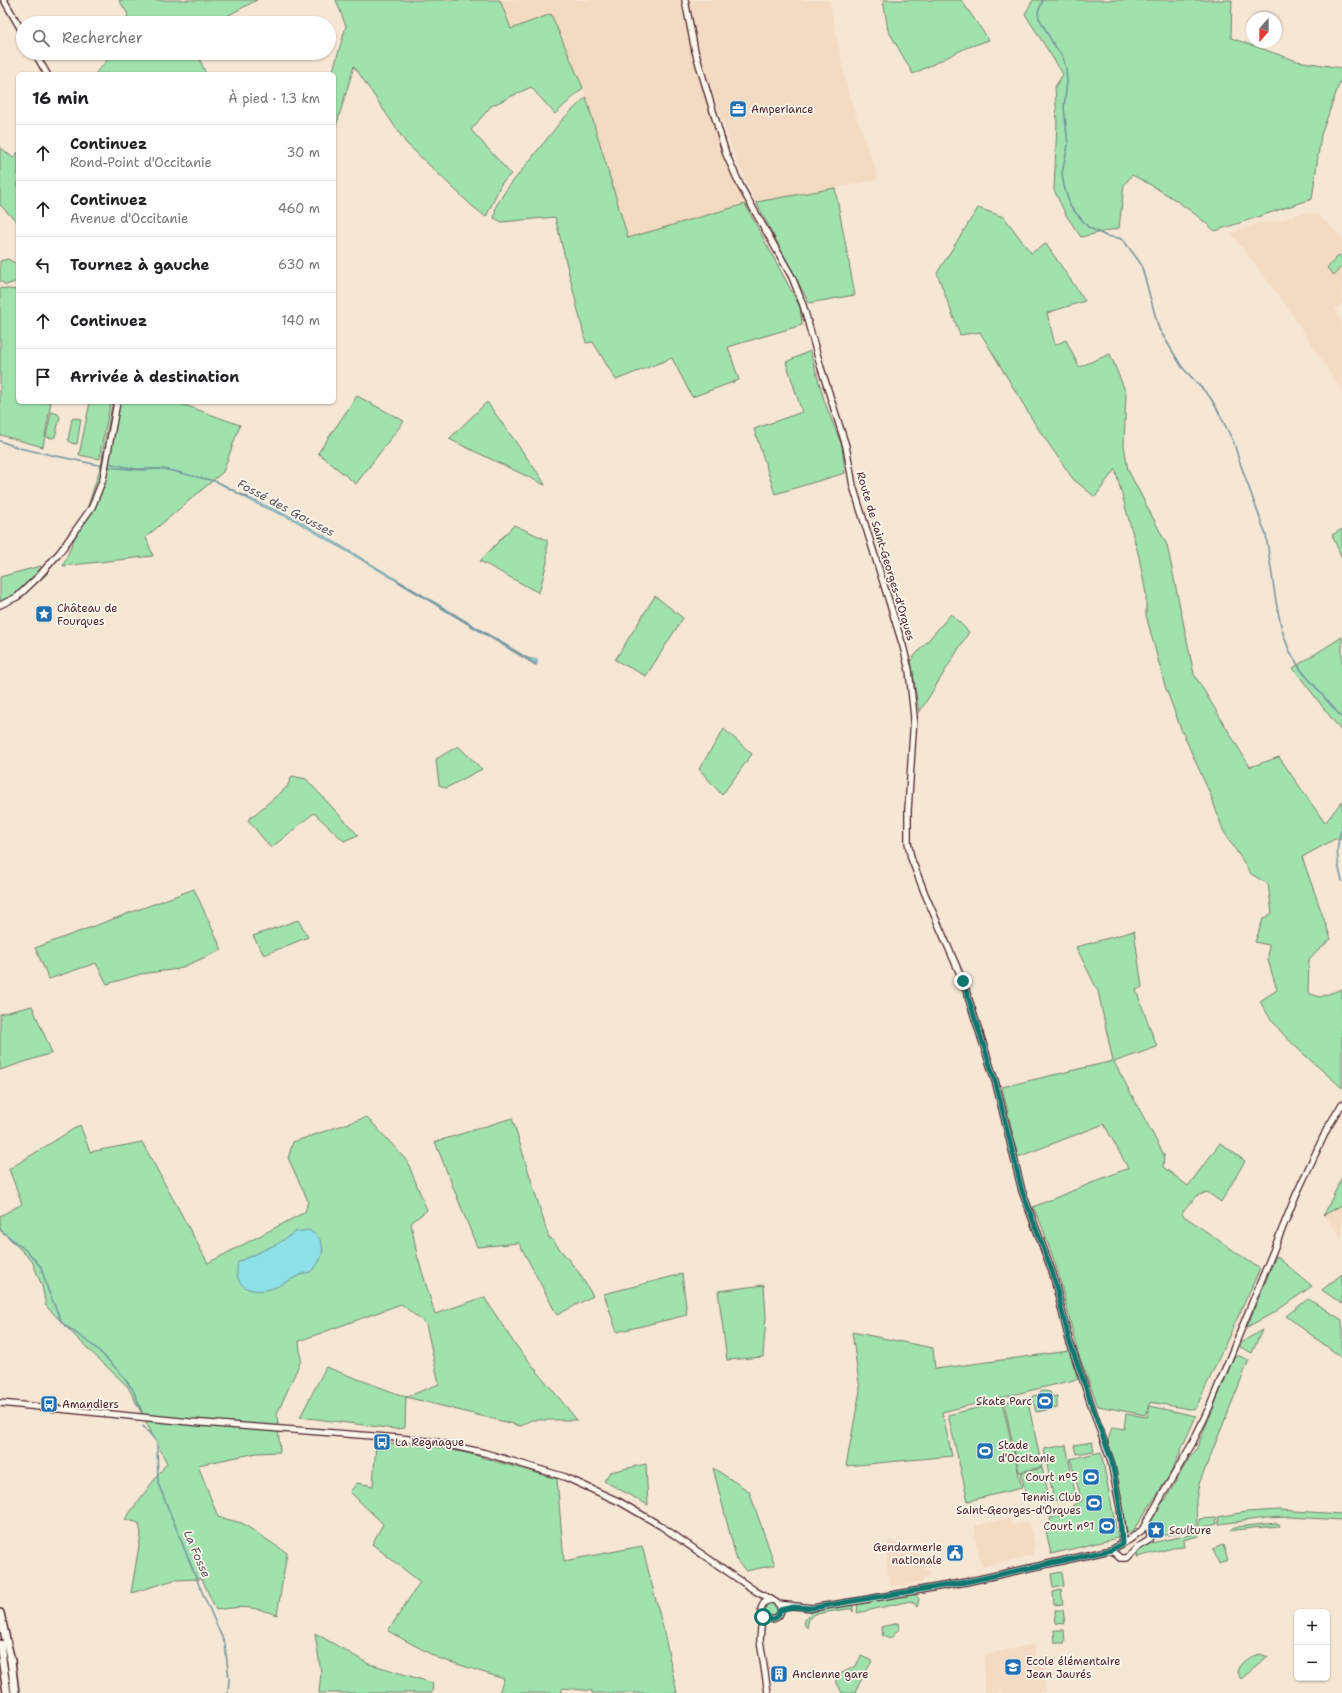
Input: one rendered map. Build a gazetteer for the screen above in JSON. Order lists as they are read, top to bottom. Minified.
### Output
{"streets":{"street":["Route de Saint-Georges-d'Orques"]},"water":["Fossé des Gousses","La Fosse"],"places":{"office":["Amperiance"],"place":["Château de Fourques","Sculture"],"sports":["Skate Parc","Stade d'Occitanie","Court n°5","Tennis Club Saint-Georges-d'Orques","Court n°1"],"bus stop":["Amandiers","La Regnague"],"public building":["Gendarmerie nationale"],"school or university":["Ecole élémentaire Jean Jaurés"],"building":["Ancienne gare"]},"north":"bottom","page":{"search":"Rechercher","heading":["16 min","À pied · 1.3 km"],"list":[["Continuez","Rond-Point d'Occitanie","30 m"],["Continuez","Avenue d'Occitanie","460 m"],["Tournez à gauche","630 m"],["Continuez","140 m"],"Arrivée à destination"],"map_buttons":["+","−"]}}
